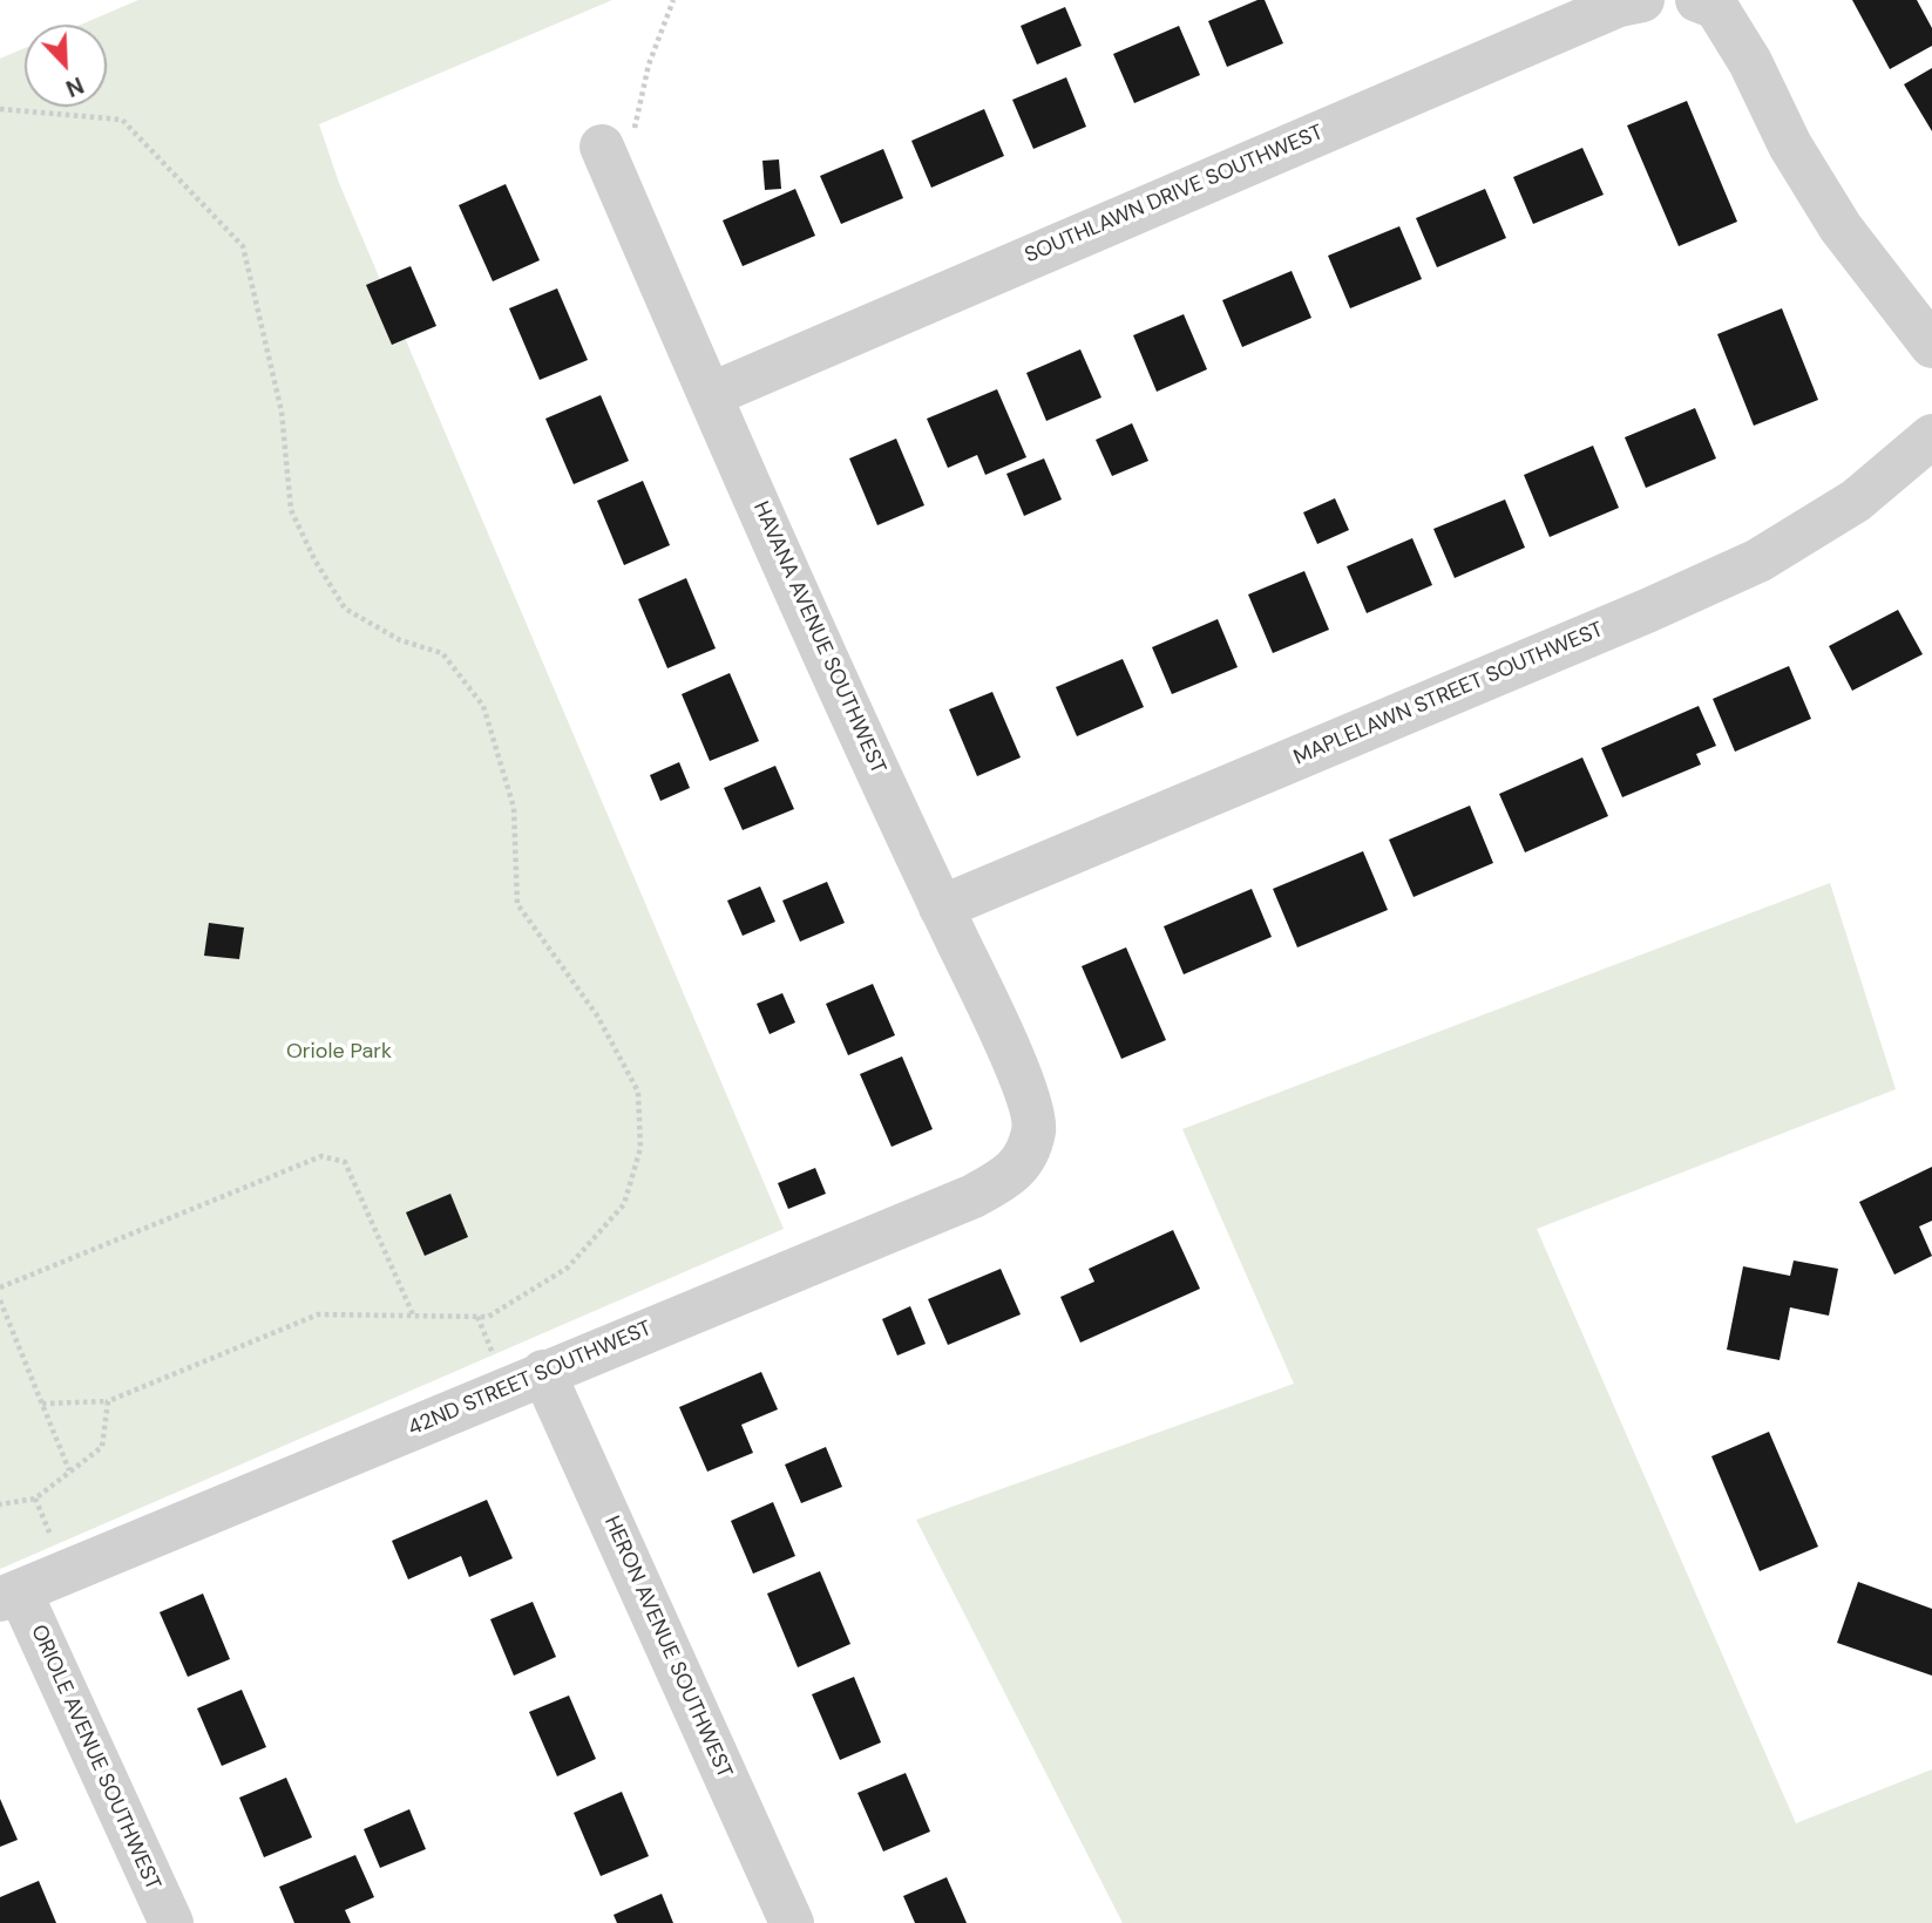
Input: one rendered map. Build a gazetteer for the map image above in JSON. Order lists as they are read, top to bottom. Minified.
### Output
{"streets":{"street":["SOUTHLAWN DRIVE SOUTHWEST","HAVANA AVENUE SOUTHWEST","MAPLELAWN STREET SOUTHWEST","42ND STREET SOUTHWEST","HERON AVENUE SOUTHWEST","ORIOLE AVENUE SOUTHWEST"]},"crossings":[["SOUTHLAWN DRIVE SOUTHWEST","HAVANA AVENUE SOUTHWEST"],["HAVANA AVENUE SOUTHWEST","MAPLELAWN STREET SOUTHWEST"],["HAVANA AVENUE SOUTHWEST","42ND STREET SOUTHWEST"],["42ND STREET SOUTHWEST","HERON AVENUE SOUTHWEST"],["42ND STREET SOUTHWEST","ORIOLE AVENUE SOUTHWEST"]],"parks":["Oriole Park"],"north":"bottom right"}
